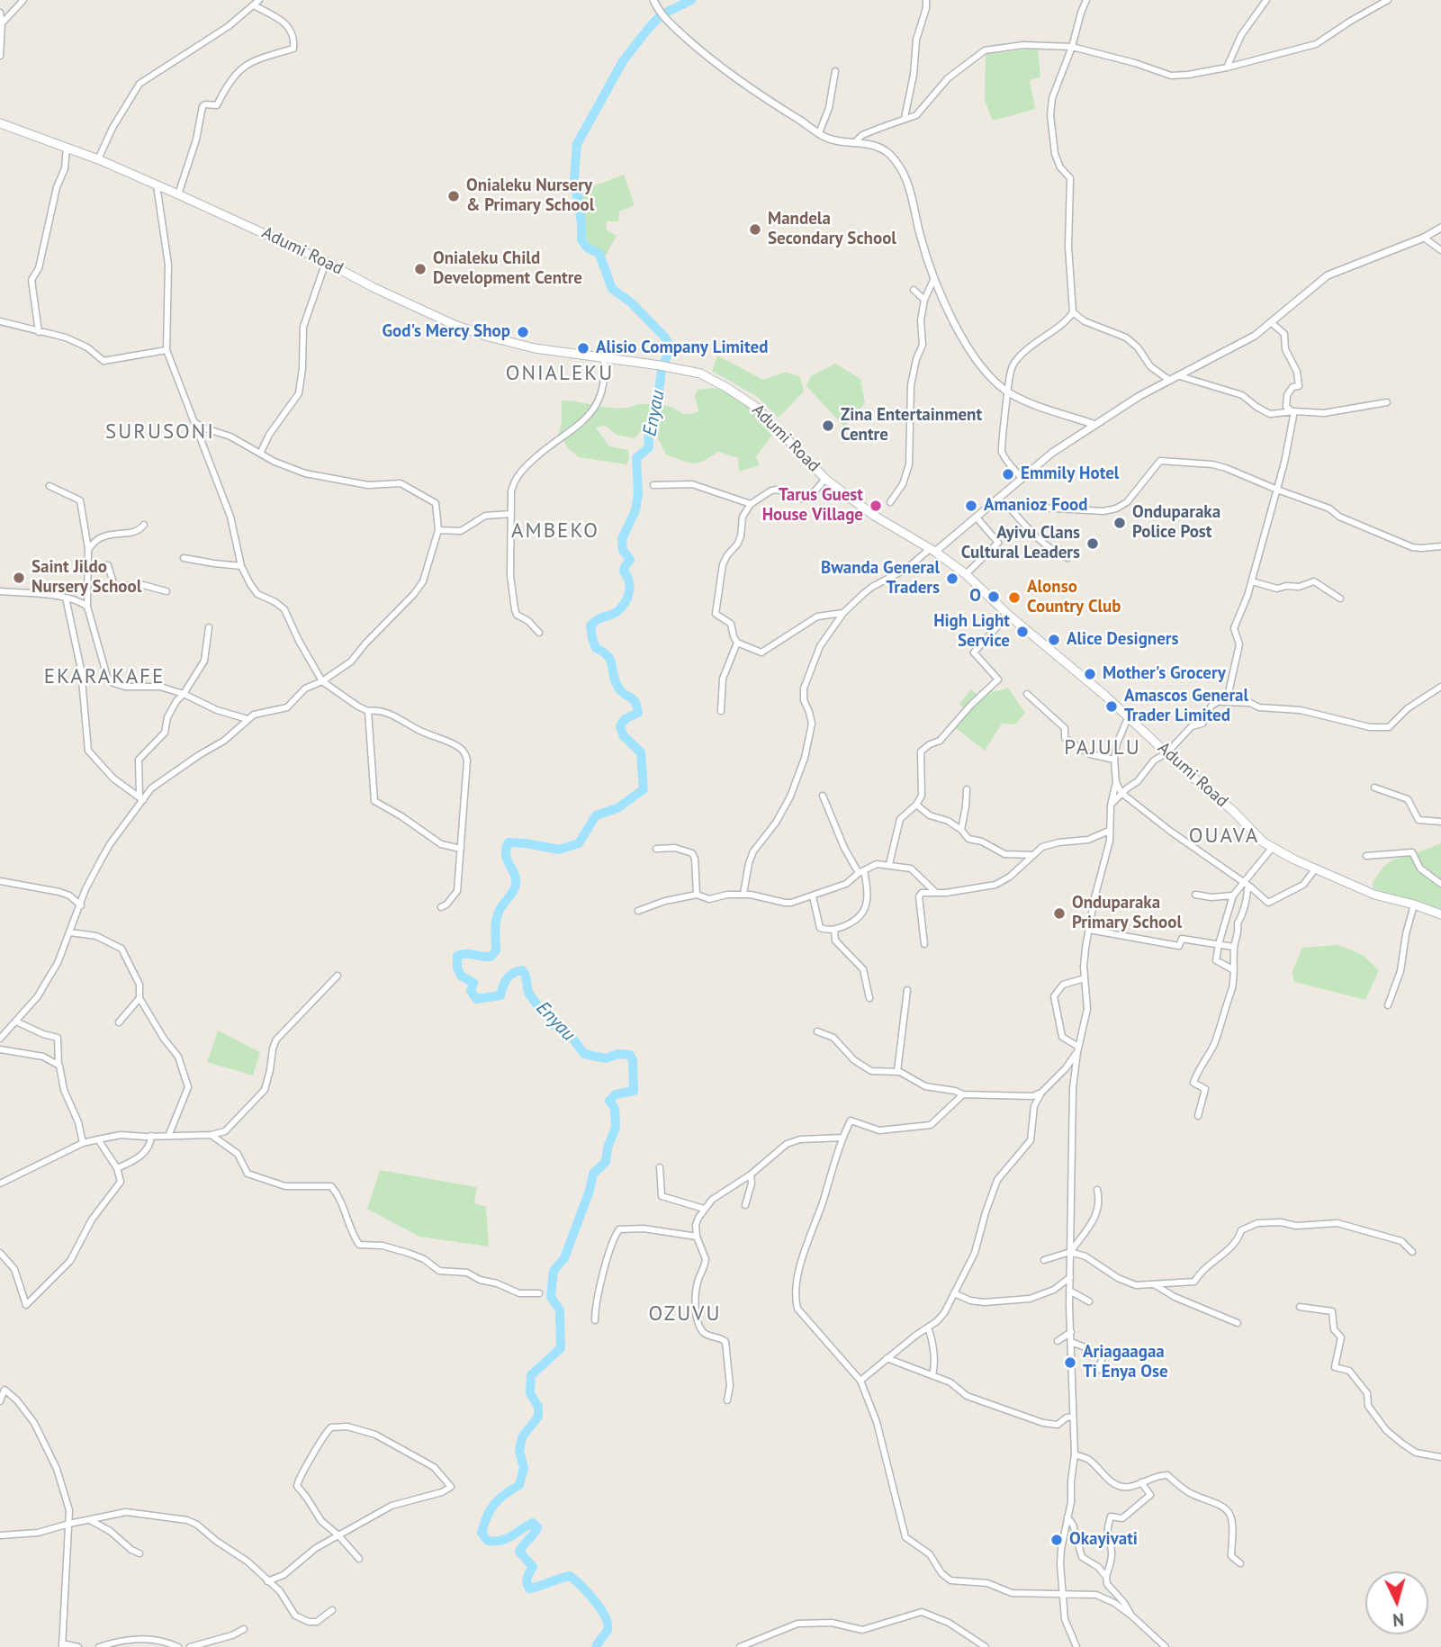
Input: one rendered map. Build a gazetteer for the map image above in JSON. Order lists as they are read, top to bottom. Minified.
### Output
{"streets":{"main road":["Adumi Road"]},"districts":["ONIALEKU","SURUSONI","AMBEKO","EKARAKAFE","PAJULU","OUAVA","OZUVU"],"water":["Enyau"],"places":["Onialeku Nursery & Primary School","Mandela Secondary School","Onialeku Child Development Centre","God's Mercy Shop","Alisio Company Limited","Zina Entertainment Centre","Emmily Hotel","Tarus Guest House Village","Amanioz Food","Onduparaka Police Post","Ayivu Clans Cultural Leaders","Saint Jildo Nursery School","Bwanda General Traders","O","Alonso Country Club","High Light Service","Alice Designers","Mother's Grocery","Amascos General Trader Limited","Onduparaka Primary School","Ariagaagaa Ti Enya Ose","Okayivati"],"north":"bottom"}
